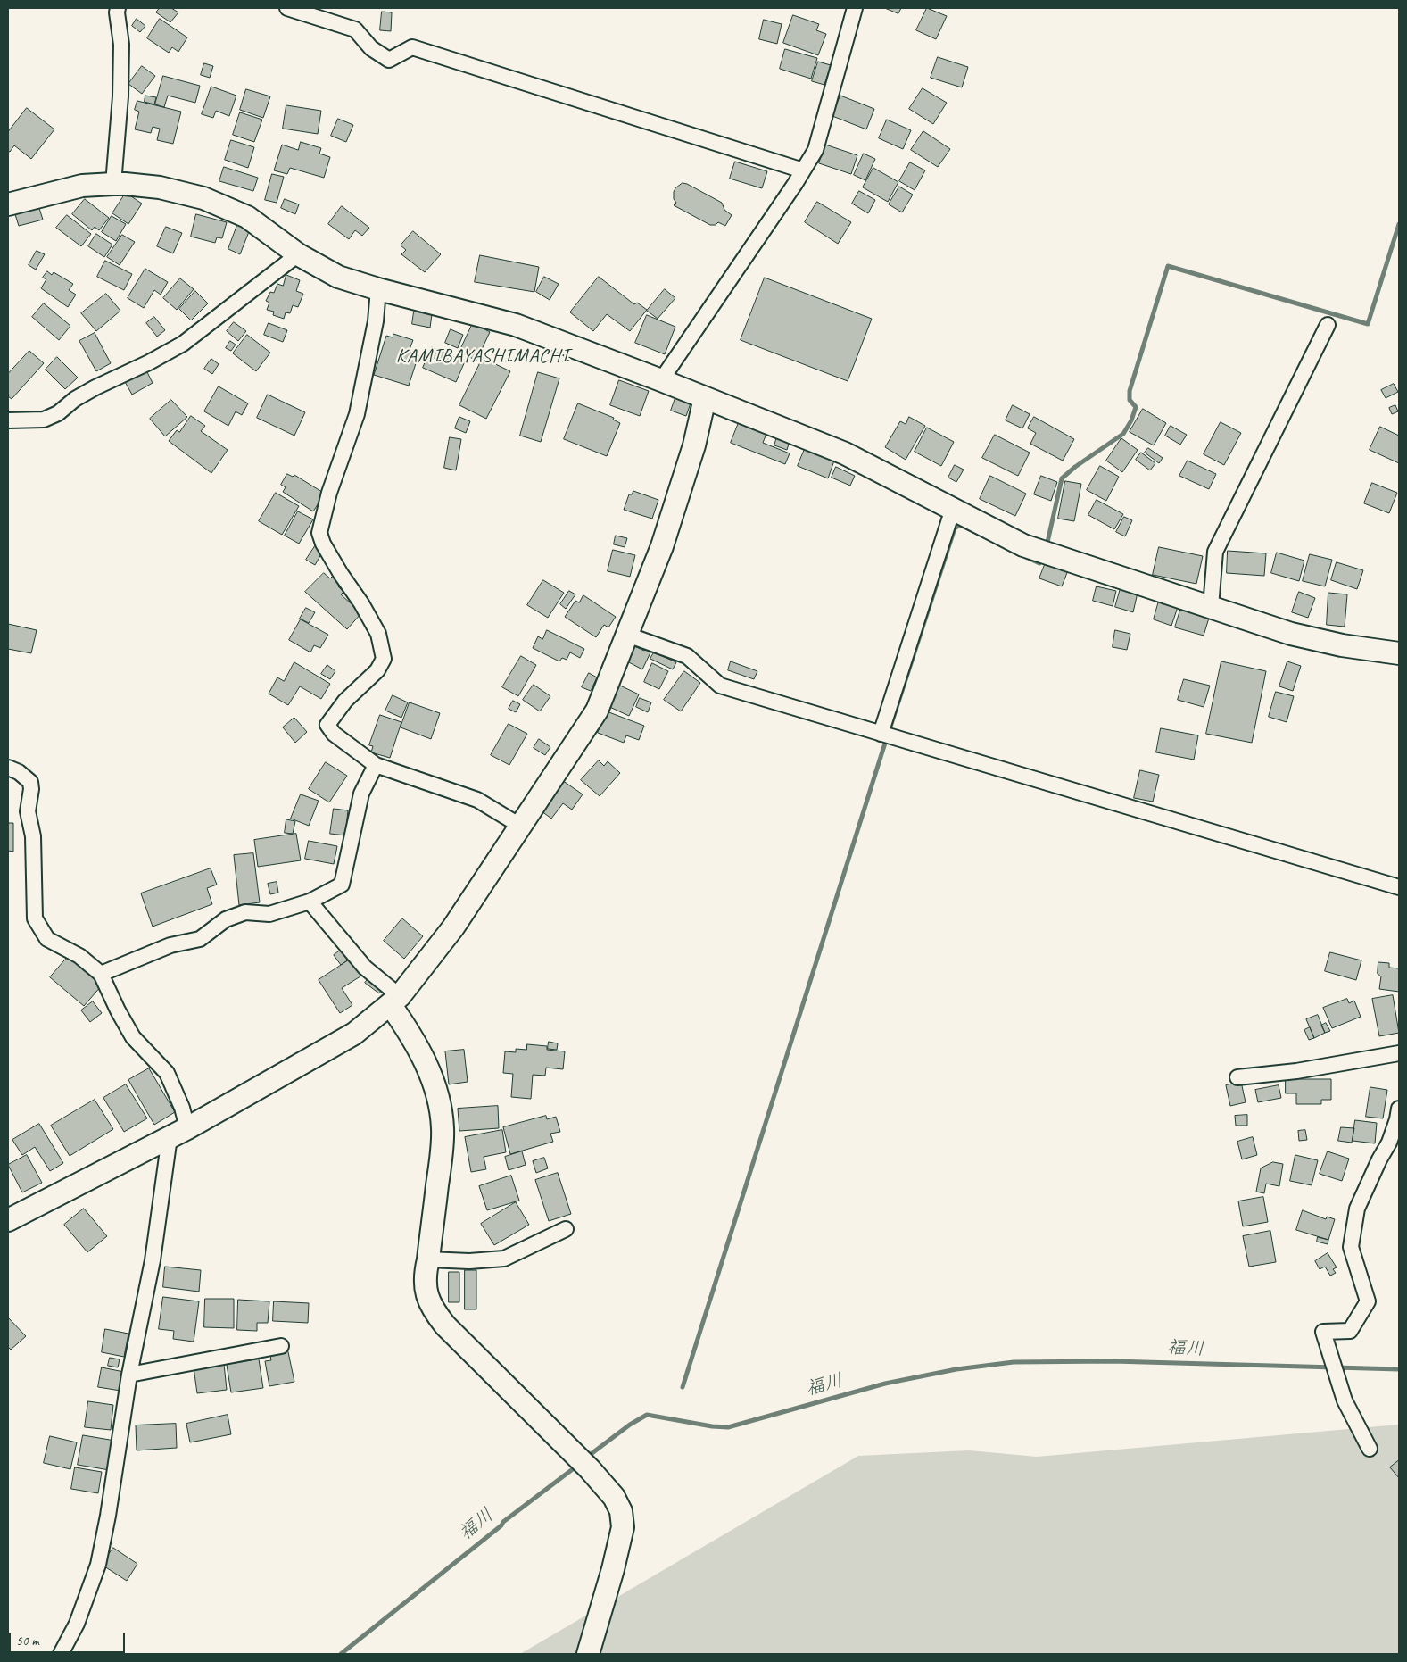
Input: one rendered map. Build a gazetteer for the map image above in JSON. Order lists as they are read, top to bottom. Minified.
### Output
{"districts":["KAMIBAYASHIMACHI"],"water":["福川"],"scale_bar":"50 m"}
